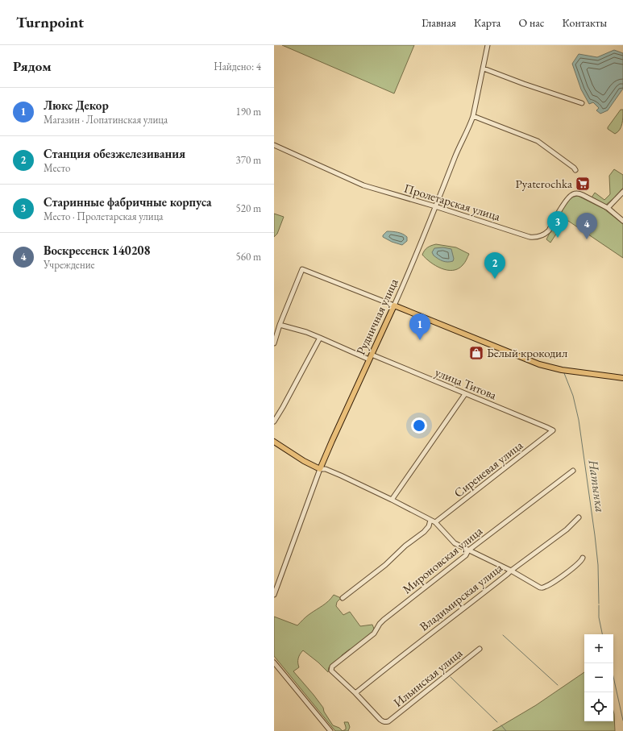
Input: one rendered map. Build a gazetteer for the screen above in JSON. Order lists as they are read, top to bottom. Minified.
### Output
{"streets":{"main road":["Рудничная улица"],"street":["Пролетарская улица","улица Титова","Сиреневая улица","Мироновская улица","Владимирская улица","Ильинская улица"]},"crossings":[["Пролетарская улица","Рудничная улица"],["Рудничная улица","улица Титова"],["улица Титова","Сиреневая улица"],["Мироновская улица","Владимирская улица"],["Мироновская улица","Ильинская улица"],["Владимирская улица","Ильинская улица"]],"water":["Натынка"],"places":{"supermarket":["Pyaterochka"],"shop":["Белый крокодил"]},"page":{"header":"Turnpoint","nav":["Главная","Карта","О нас","Контакты"],"heading":["Рядом","Найдено: 4"],"list":[{"mark":"1","name":"Люкс Декор","note":"Магазин · Лопатинская улица","value":"190 m"},{"mark":"2","name":"Станция обезжелезивания","note":"Место","value":"370 m"},{"mark":"3","name":"Старинные фабричные корпуса","note":"Место · Пролетарская улица","value":"520 m"},{"mark":"4","name":"Воскресенск 140208","note":"Учреждение","value":"560 m"}],"pins":["3","4","2","1"],"map_buttons":["+","−"]}}
